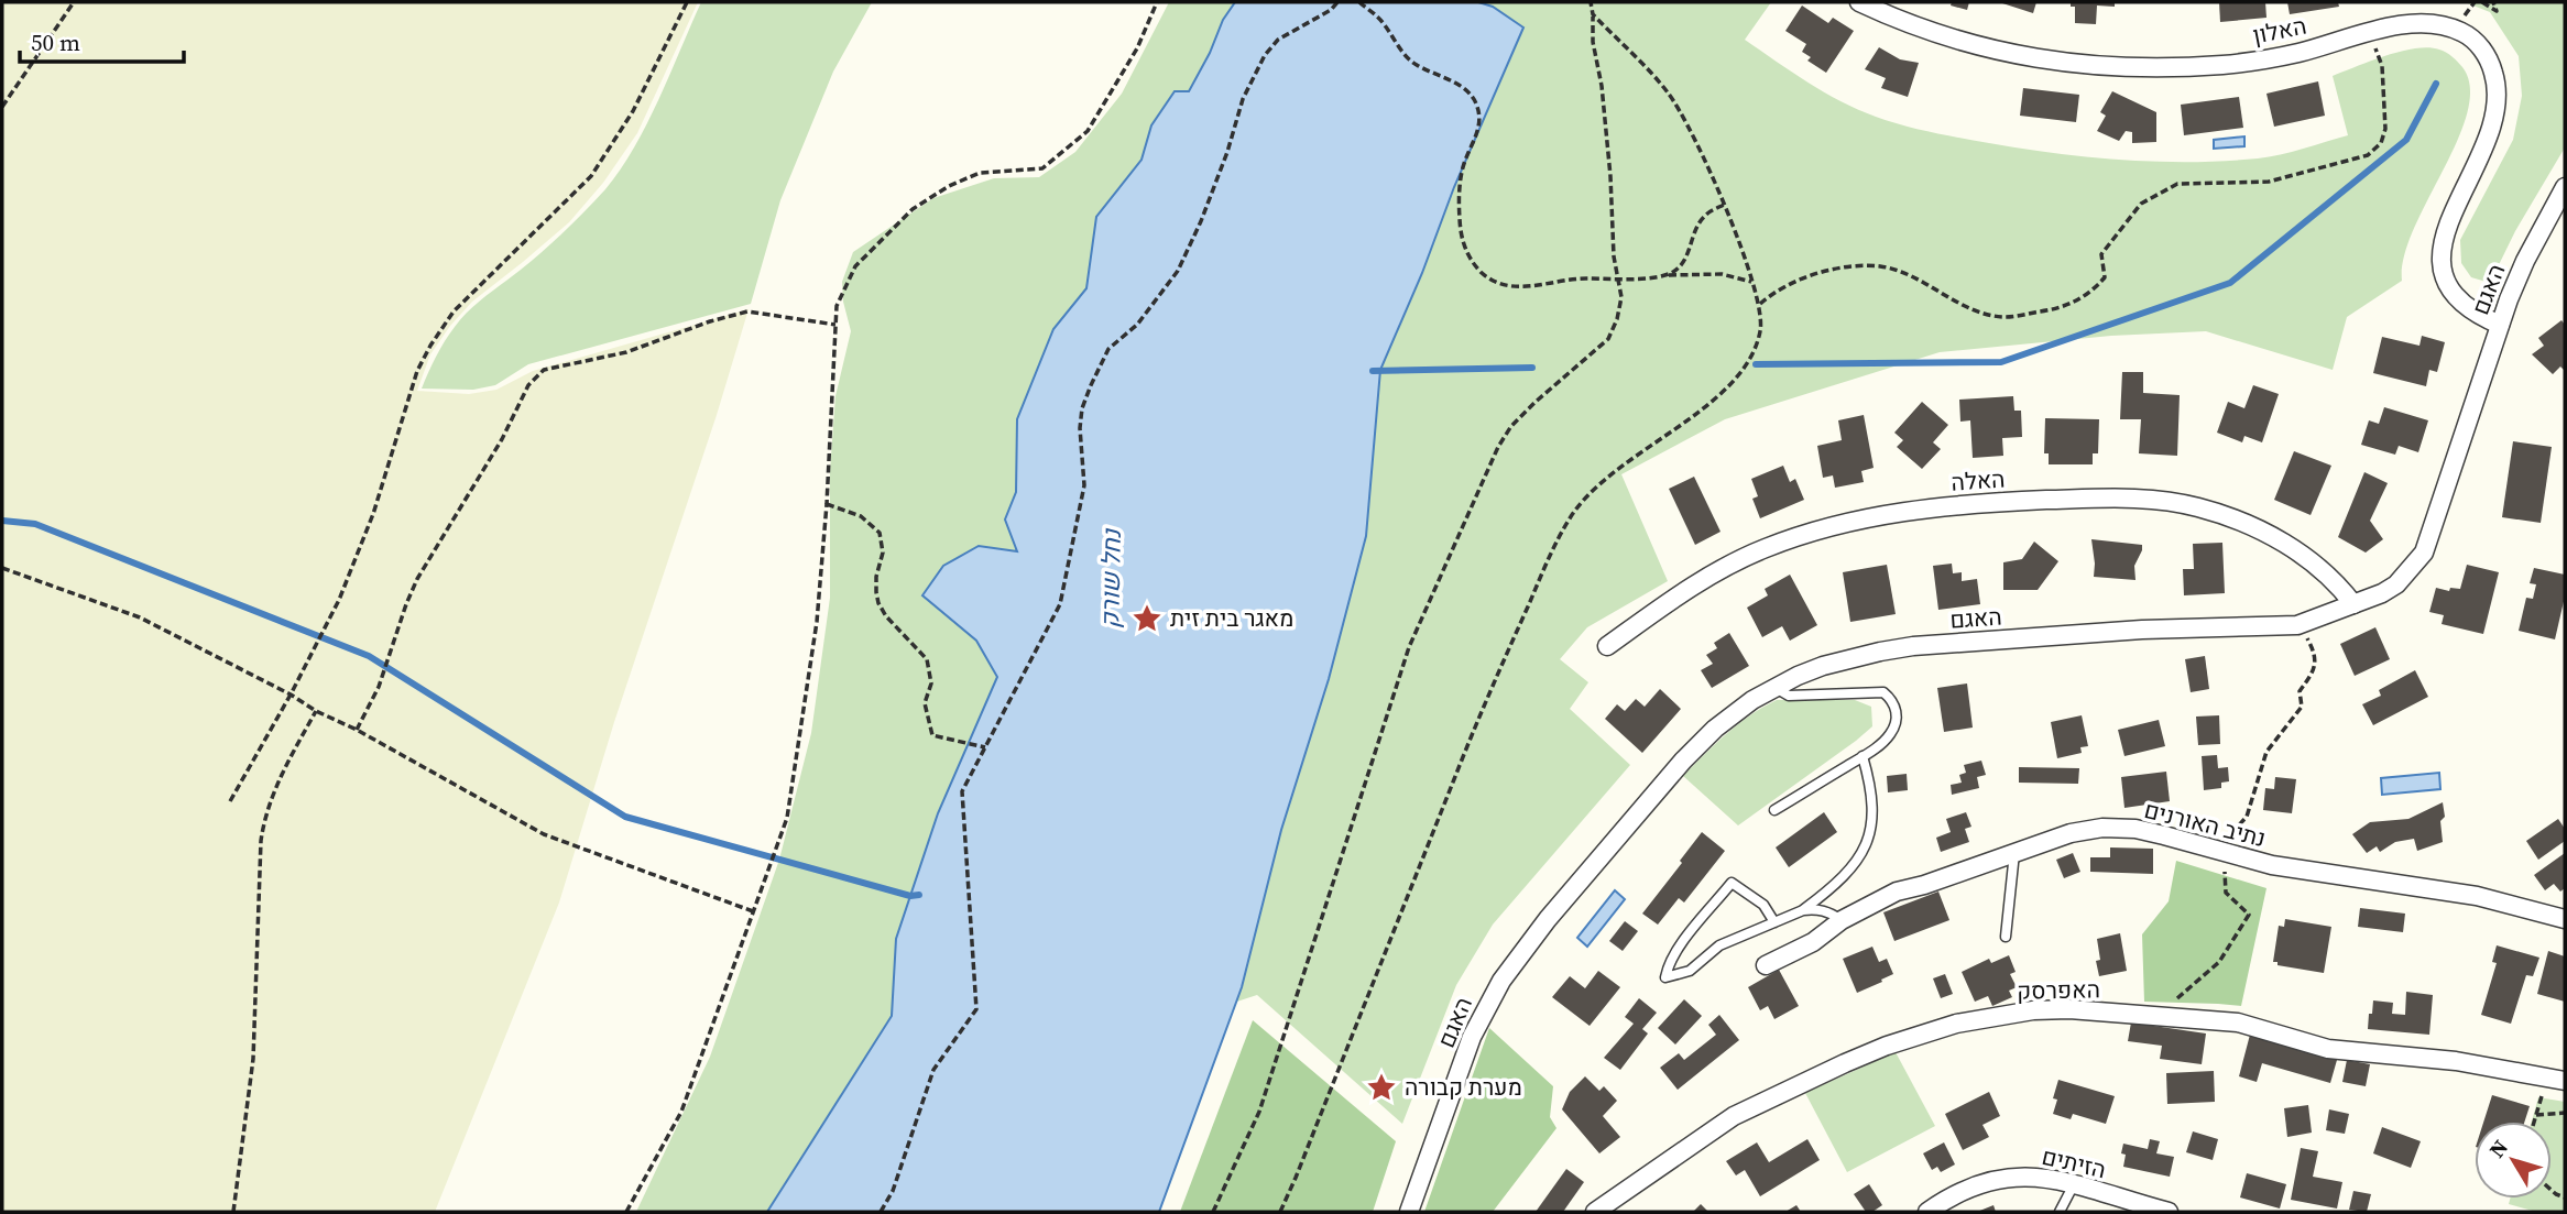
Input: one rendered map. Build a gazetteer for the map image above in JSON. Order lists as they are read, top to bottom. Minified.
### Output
{"streets":{"street":["האלון","האגם","האלה","נתיב האורנים","האפרסק","הזיתים"]},"crossings":[["האלון","האגם"],["האגם","האלה"]],"water":["נחל שורק"],"places":{"place":["מאגר בית זית","מערת קבורה"]},"scale_bar":"50 m","north":"top left"}
